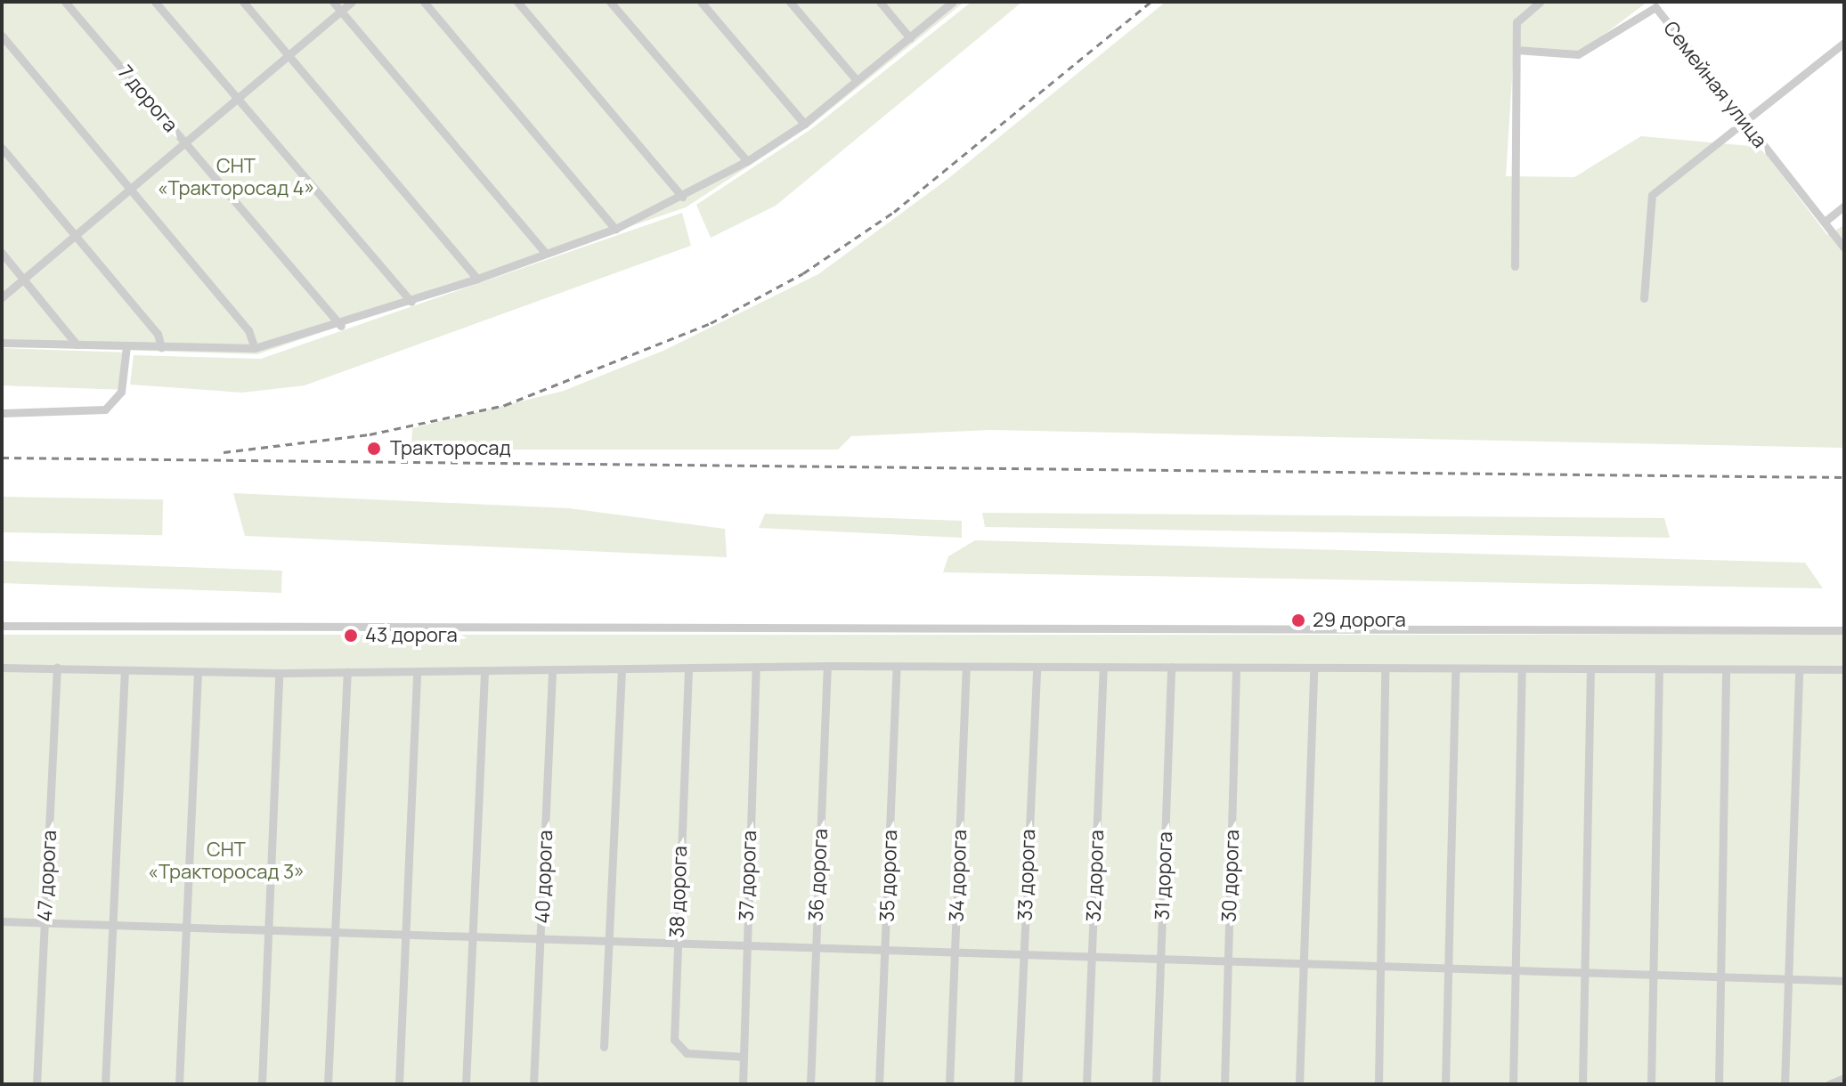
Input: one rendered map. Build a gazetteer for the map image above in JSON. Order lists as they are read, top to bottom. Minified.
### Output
{"streets":{"street":["Семейная улица","7 дорога","36 дорога","33 дорога","47 дорога","37 дорога","35 дорога","34 дорога","32 дорога","31 дорога","30 дорога","40 дорога","38 дорога"]},"crossings":[["37 дорога","38 дорога"]],"parks":["СНТ «Тракторосад 4»","СНТ «Тракторосад 3»"],"places":["Тракторосад","29 дорога","43 дорога"]}
